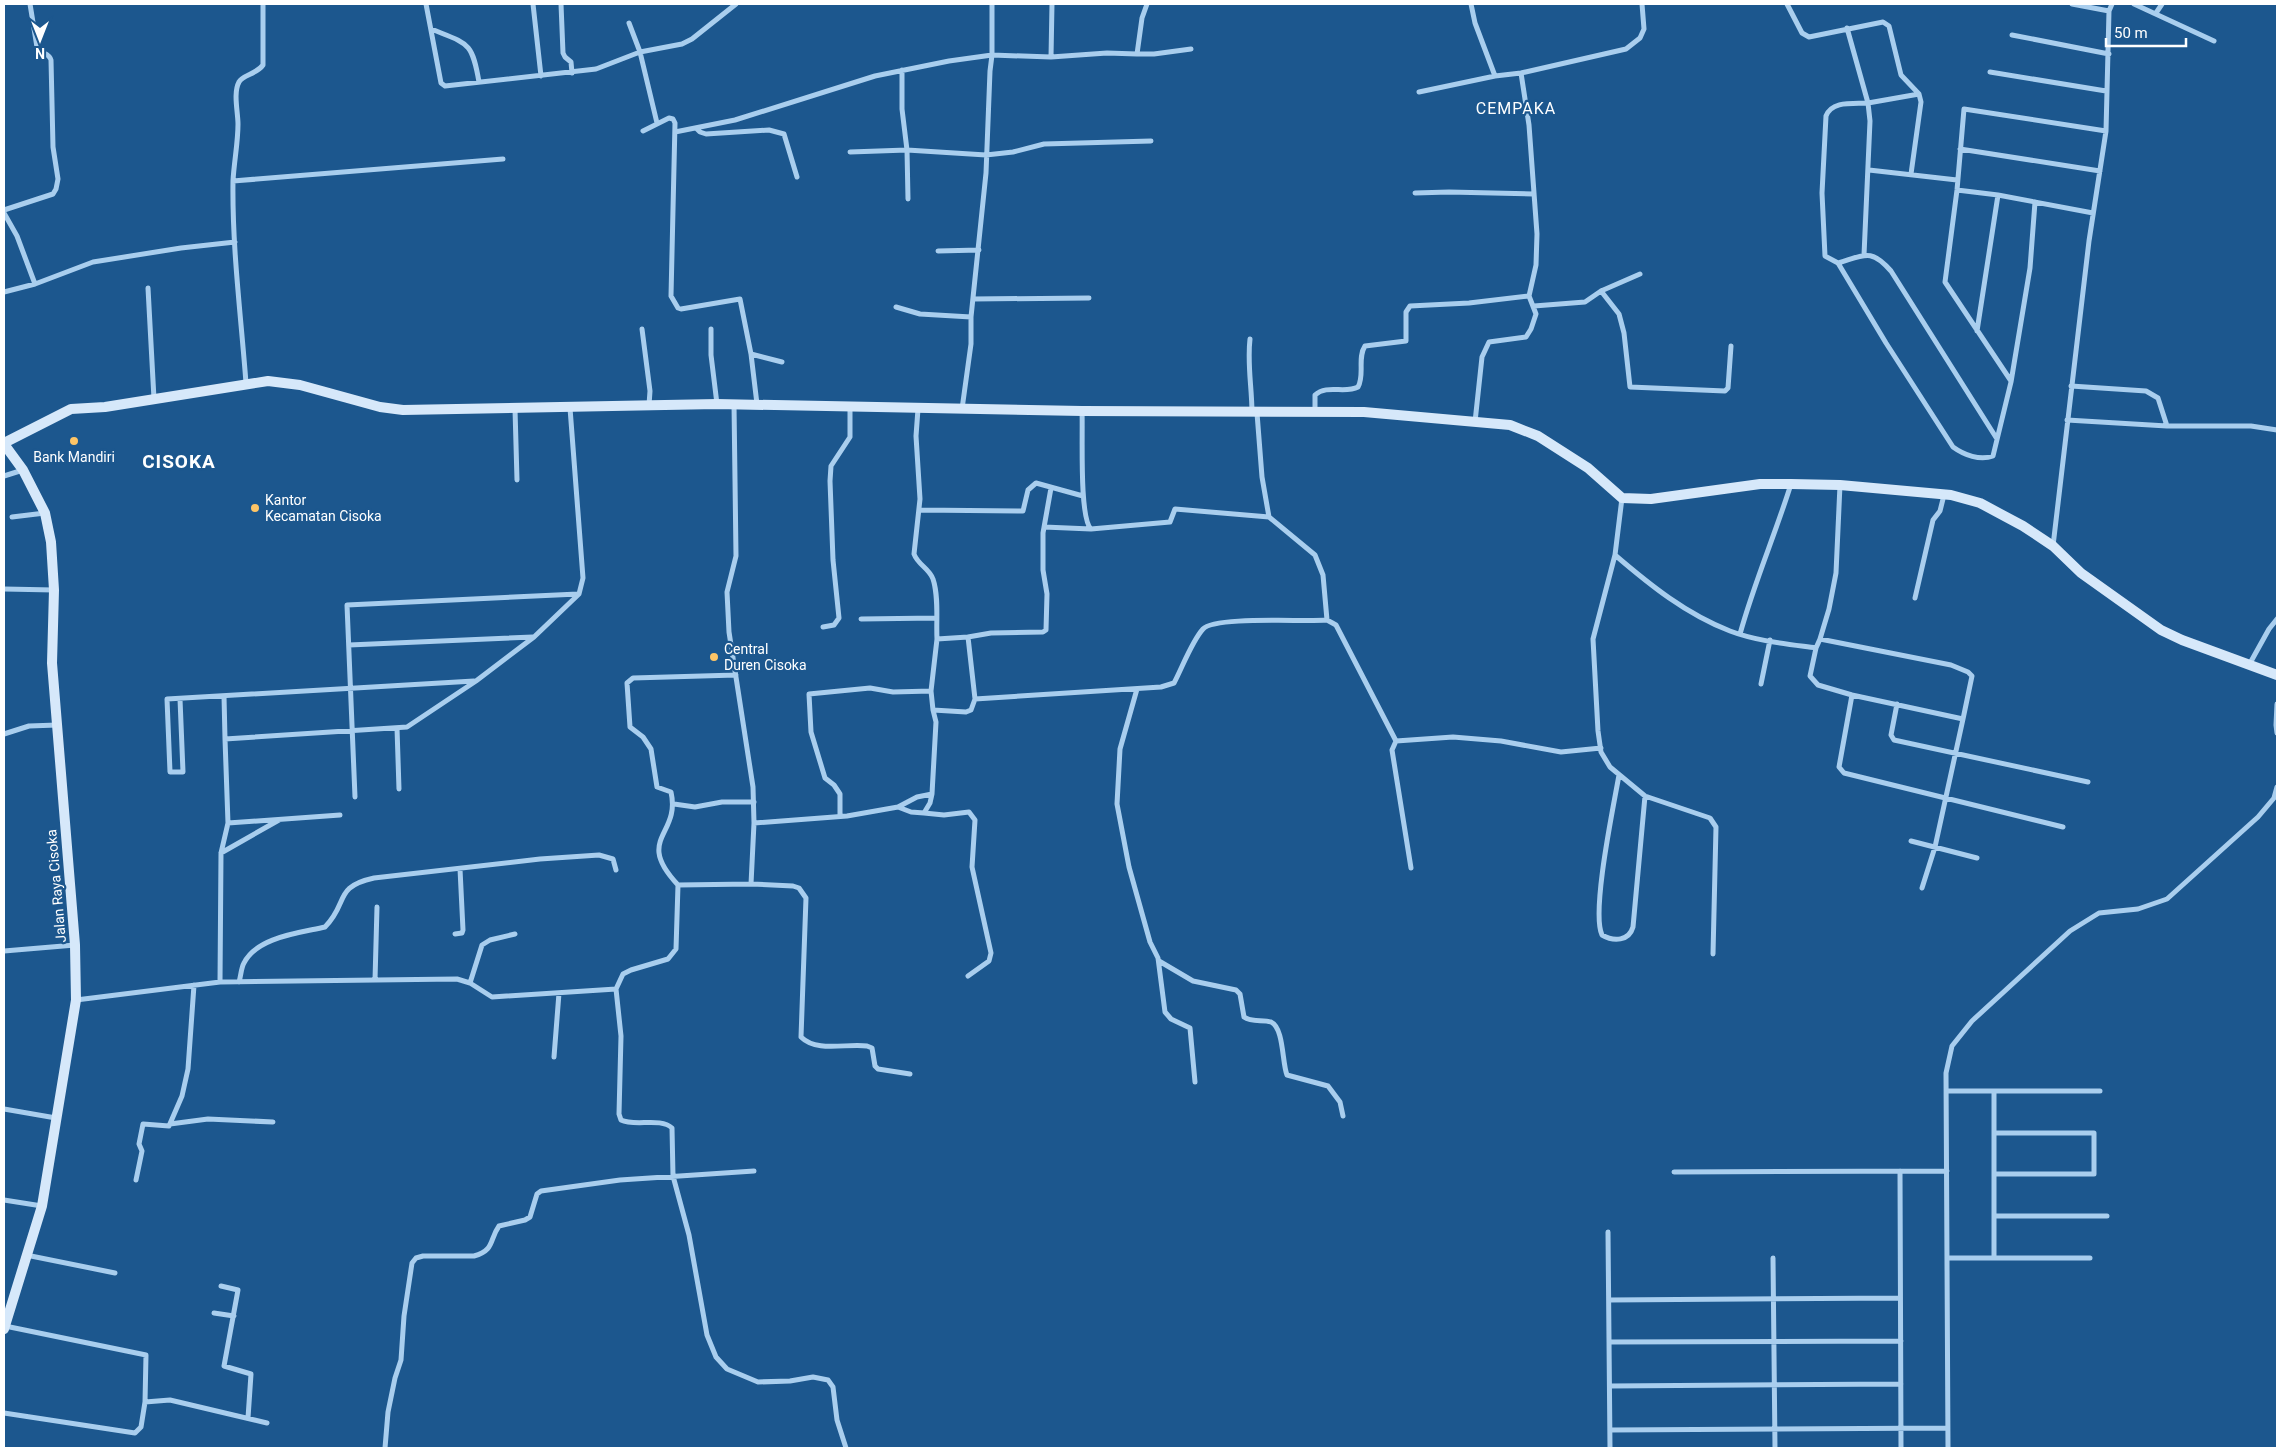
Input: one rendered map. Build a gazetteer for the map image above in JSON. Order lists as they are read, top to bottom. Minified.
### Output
{"streets":{"street":["Jalan Raya Cisoka"]},"districts":["CEMPAKA","CISOKA"],"places":["Bank Mandiri","Kantor Kecamatan Cisoka","Central Duren Cisoka"],"scale_bar":"50 m","north":"bottom"}
